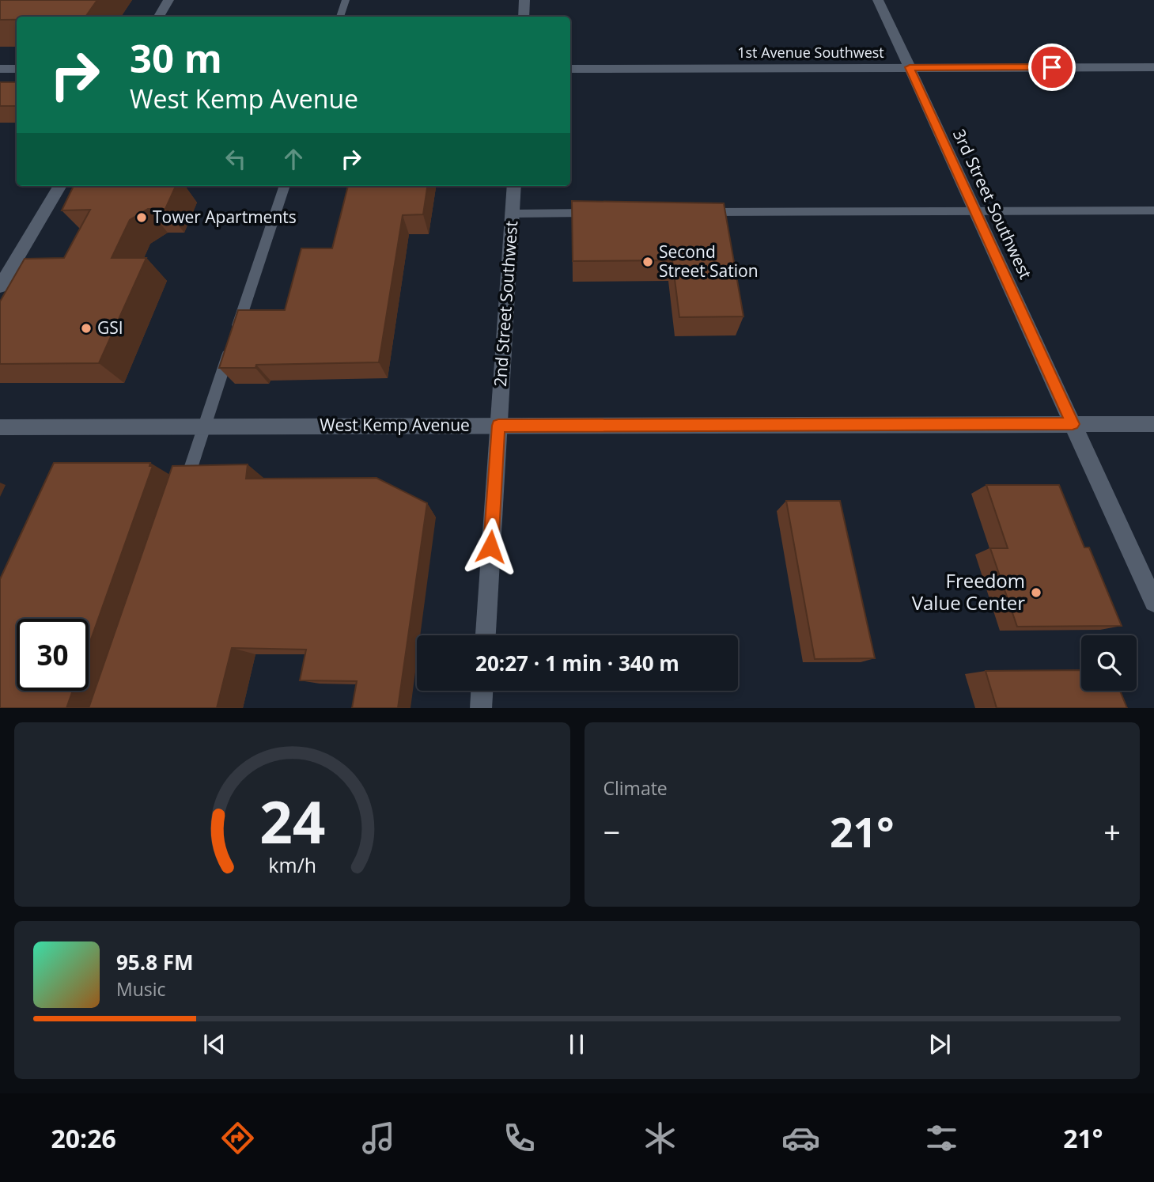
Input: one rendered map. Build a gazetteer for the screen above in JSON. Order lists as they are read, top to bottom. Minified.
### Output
{"streets":{"street":["1st Avenue Southwest","3rd Street Southwest","2nd Street Southwest","West Kemp Avenue"]},"crossings":[["1st Avenue Southwest","3rd Street Southwest"],["3rd Street Southwest","West Kemp Avenue"],["2nd Street Southwest","West Kemp Avenue"]],"places":["Tower Apartments","Second Street Sation","GSI","Freedom Value Center"],"page":{"turn":["30 m","West Kemp Avenue"],"limit":"30","trip":"20:27 · 1 min · 340 m","tile":"Climate","heat":["−","21°","+"],"song":["95.8 FM","Music"],"tabs":["20:26","21°"],"gauge":["24","km/h"]}}
